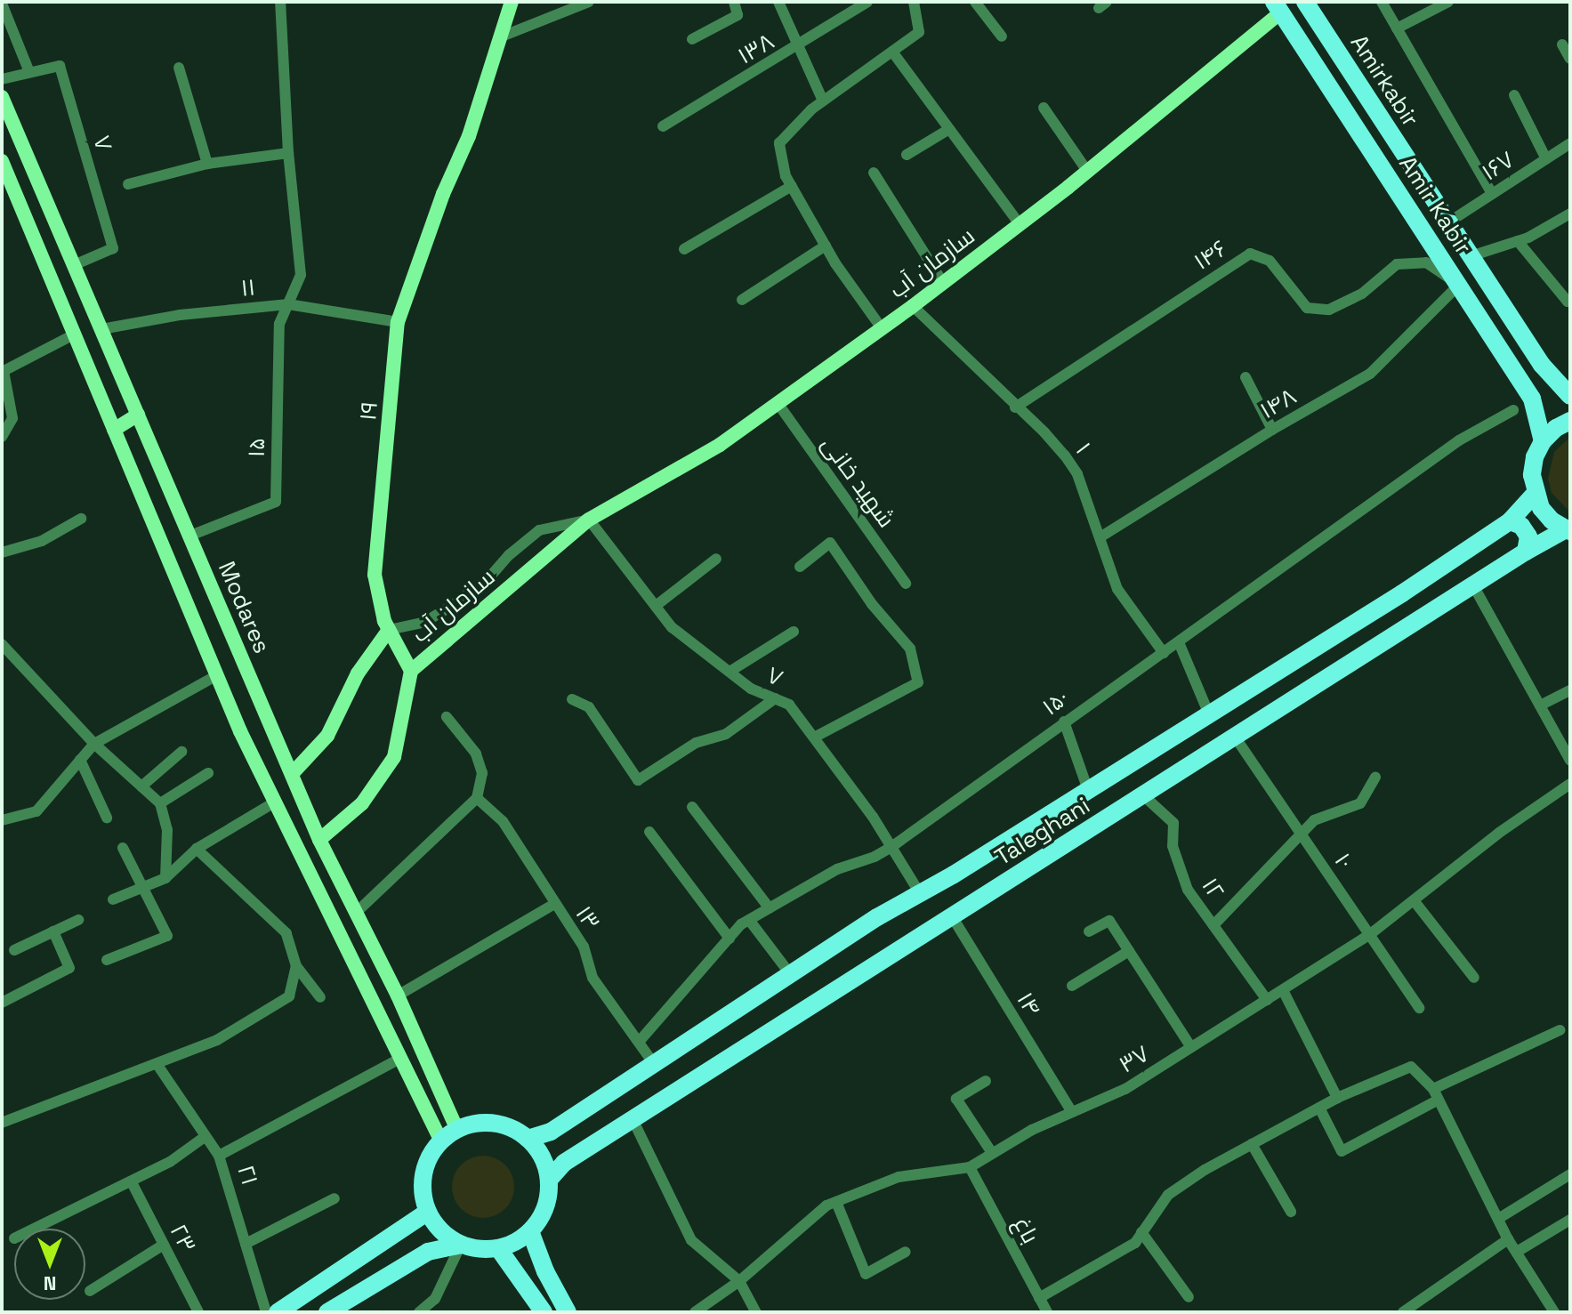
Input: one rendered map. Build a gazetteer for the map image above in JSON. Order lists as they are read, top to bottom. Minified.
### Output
{"streets":{"main road":["Amirkabir","Amir Kabir","سازمان آب","۱۹","Modares","Taleghani"],"street":["۱۳۸","۷","۱۶۷","۱۴۶","۱۱","۱۴۸","۱۵","۱","شهید خانی","۱۵۰","۱۰","۱۲","۱۳","۱۴","۳۷","۲۱","باغ","۲۳"]},"crossings":[["Amirkabir","۱۶۷"],["۷","سازمان آب"],["۷","Modares"],["۷","۱۵۰"],["۷","Taleghani"],["Amir Kabir","۱۴۶"],["Amir Kabir","سازمان آب"],["Amir Kabir","۱۴۸"],["۱۴۶","۱۴۸"],["۱۴۶","۱"],["سازمان آب","۱۹"],["سازمان آب","۱"],["سازمان آب","شهید خانی"],["۱۱","۱۹"],["۱۱","۱۵"],["۱۱","Modares"],["۱۴۸","۱"],["۱۵","Modares"],["۱","۱۵۰"],["Modares","Taleghani"],["۱۵۰","۱۳"],["Taleghani","۱۰"],["Taleghani","۱۲"],["Taleghani","۱۳"],["Taleghani","۱۴"],["۱۰","۳۷"],["۱۲","۳۷"],["۱۴","۳۷"],["۳۷","باغ"]],"north":"bottom"}
